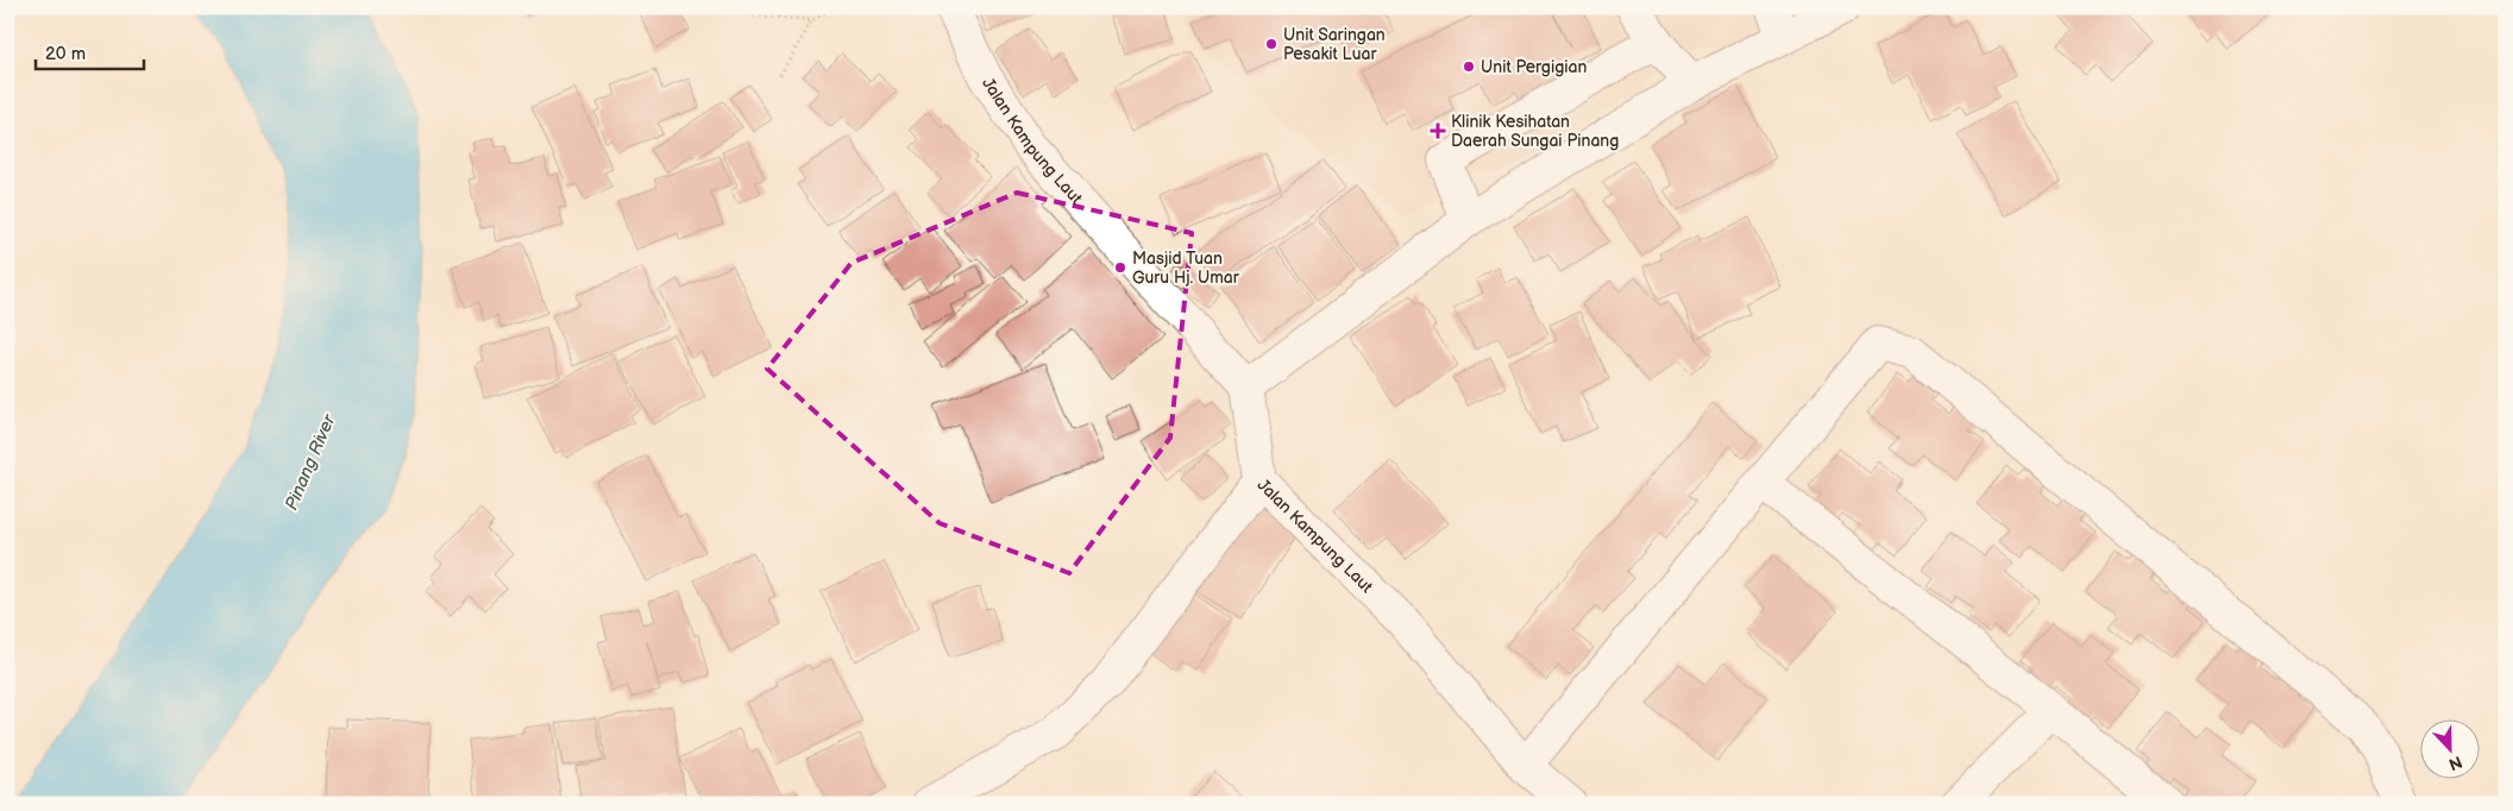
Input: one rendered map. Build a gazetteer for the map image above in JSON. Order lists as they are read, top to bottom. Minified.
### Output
{"streets":{"street":["Jalan Kampung Laut"]},"water":["Pinang River"],"places":{"other":["Unit Saringan Pesakit Luar","Unit Pergigian","Masjid Tuan Guru Hj. Umar"],"health":["Klinik Kesihatan Daerah Sungai Pinang"]},"scale_bar":"20 m","north":"bottom"}
